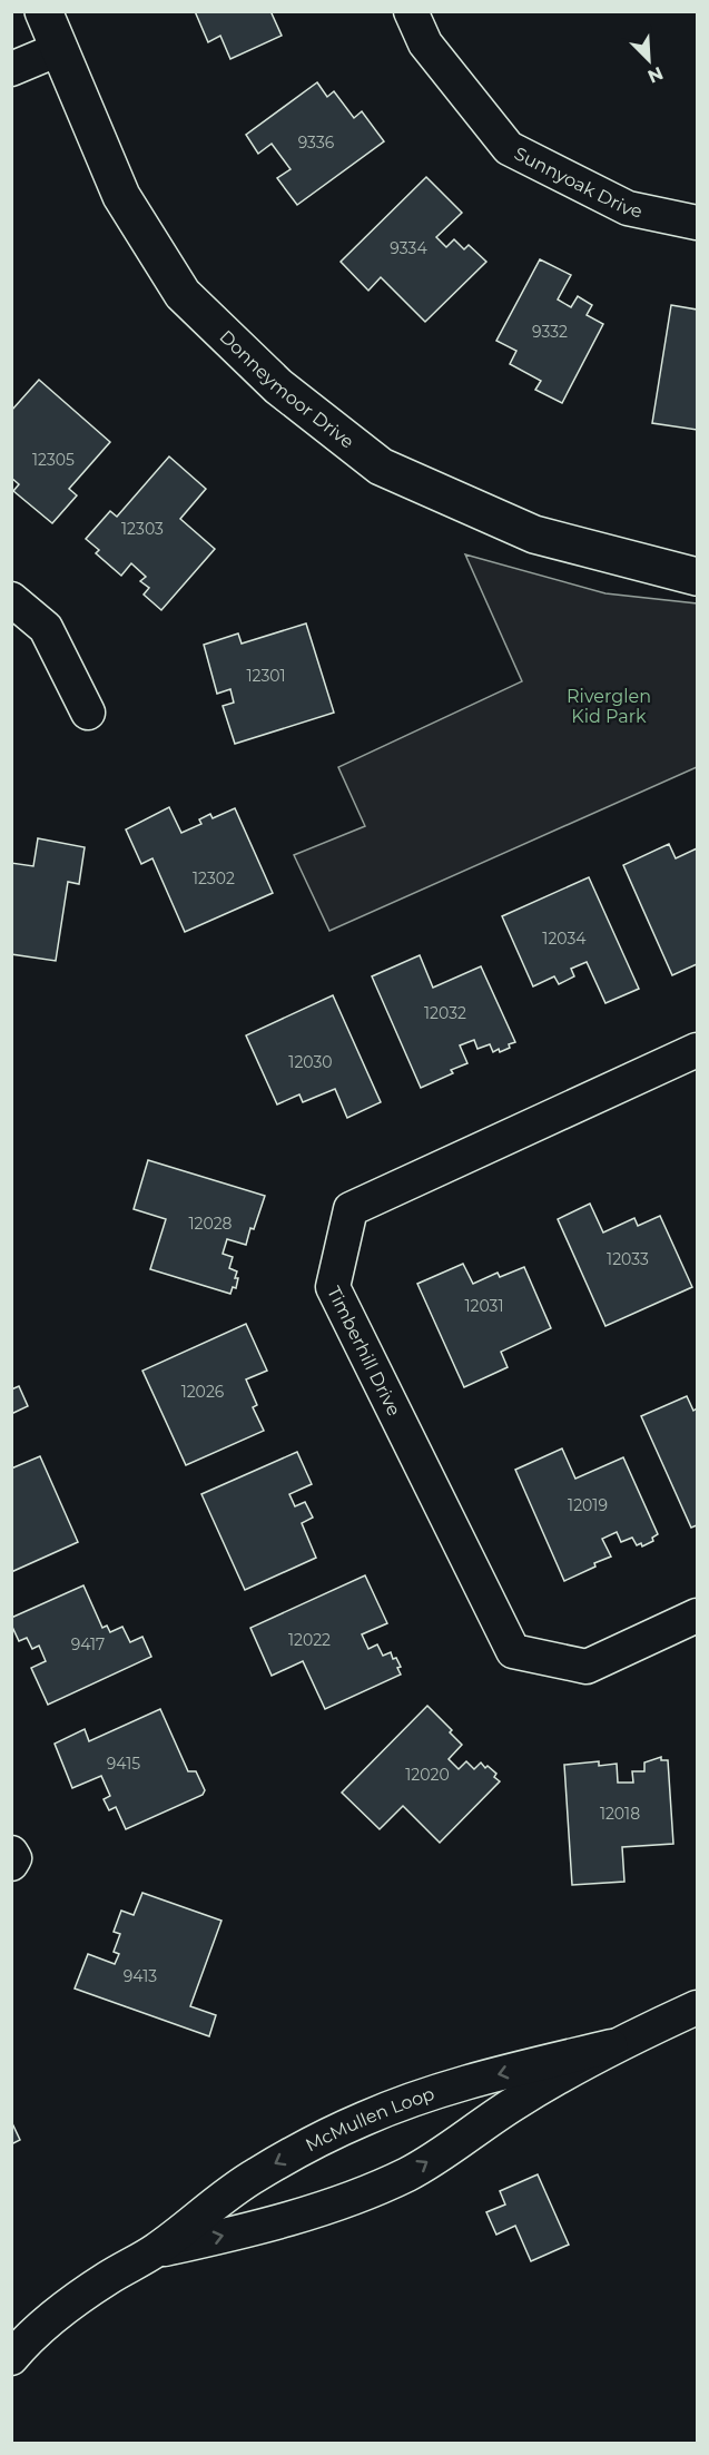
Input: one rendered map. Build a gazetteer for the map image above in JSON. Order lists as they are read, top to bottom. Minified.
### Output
{"streets":{"street":["Sunnyoak Drive","Donneymoor Drive","Timberhill Drive","McMullen Loop"]},"parks":["Riverglen Kid Park"],"house_numbers":["9336","9334","9332","12305","12303","12301","12302","12034","12032","12030","12028","12033","12031","12026","12019","12022","9417","9415","12020","12018","9413"],"north":"bottom right"}
